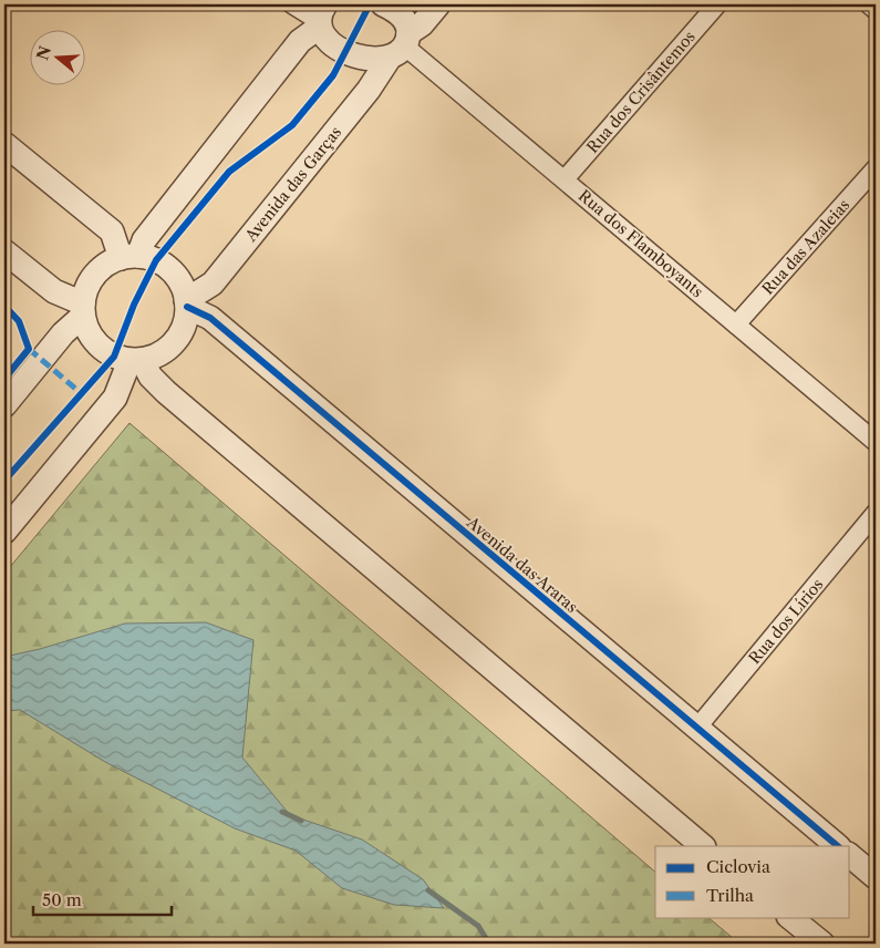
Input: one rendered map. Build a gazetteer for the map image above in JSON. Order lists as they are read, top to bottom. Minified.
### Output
{"streets":{"street":["Rua dos Crisântemos","Avenida das Garças","Rua dos Flamboyants","Rua das Azaleias","Avenida das Araras","Rua dos Lírios"]},"crossings":[["Rua dos Crisântemos","Rua dos Flamboyants"],["Avenida das Garças","Rua dos Flamboyants"],["Avenida das Garças","Avenida das Araras"],["Rua dos Flamboyants","Rua das Azaleias"],["Avenida das Araras","Rua dos Lírios"]],"legend":["Ciclovia","Trilha"],"scale_bar":"50 m","north":"left"}
